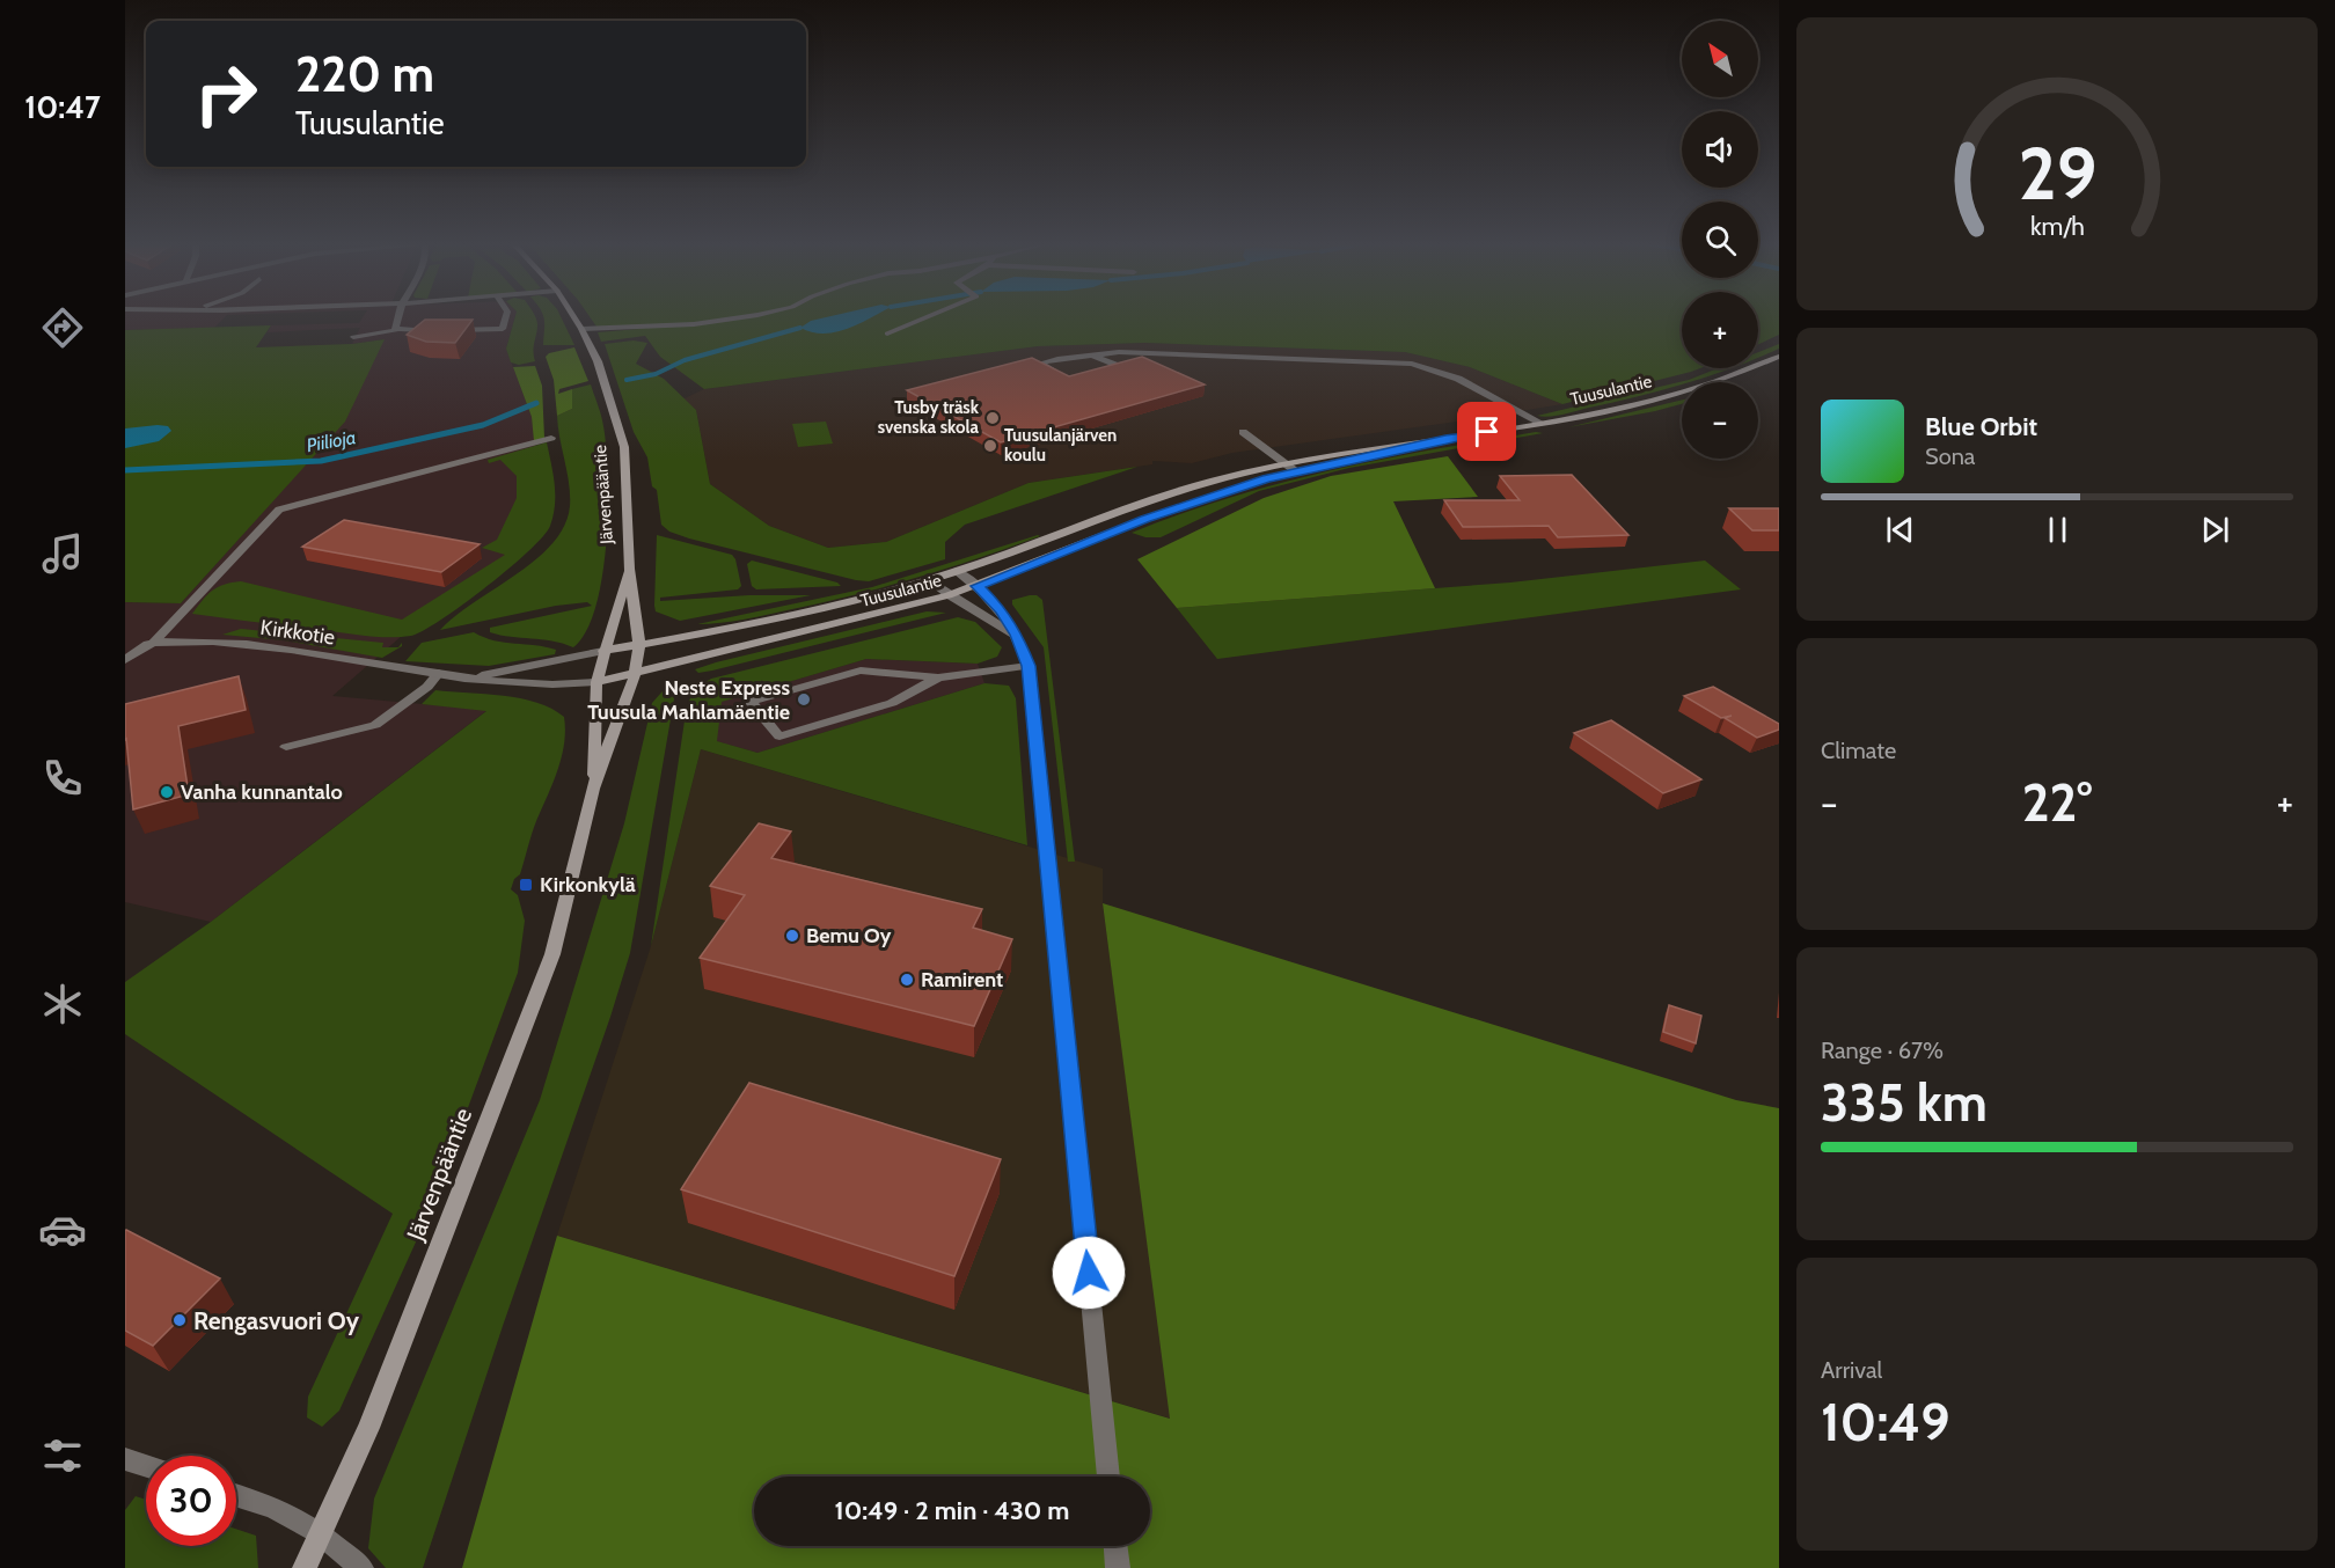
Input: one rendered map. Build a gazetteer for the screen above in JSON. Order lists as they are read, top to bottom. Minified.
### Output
{"streets":{"main road":["Tuusulantie","Järvenpääntie"],"street":["Kirkkotie"]},"crossings":[["Tuusulantie","Järvenpääntie"],["Tuusulantie","Kirkkotie"],["Järvenpääntie","Kirkkotie"]],"water":["Piilioja"],"places":{"other":["Tusby träsk svenska skola","Tuusulanjärven koulu","Neste Express Tuusula Mahlamäentie","Vanha kunnantalo","Bemu Oy","Ramirent","Rengasvuori Oy"],"transit":["Kirkonkylä"]},"north":"top left","page":{"tabs":"10:47","map_buttons":["+","−"],"turn":["220 m","Tuusulantie"],"song":["Blue Orbit","Sona"],"tile":["Climate",["Range · 67%","335 km"],["Arrival","10:49"]],"heat":["−","22°","+"],"limit":"30","trip":"10:49 · 2 min · 430 m","gauge":["29","km/h"]}}
